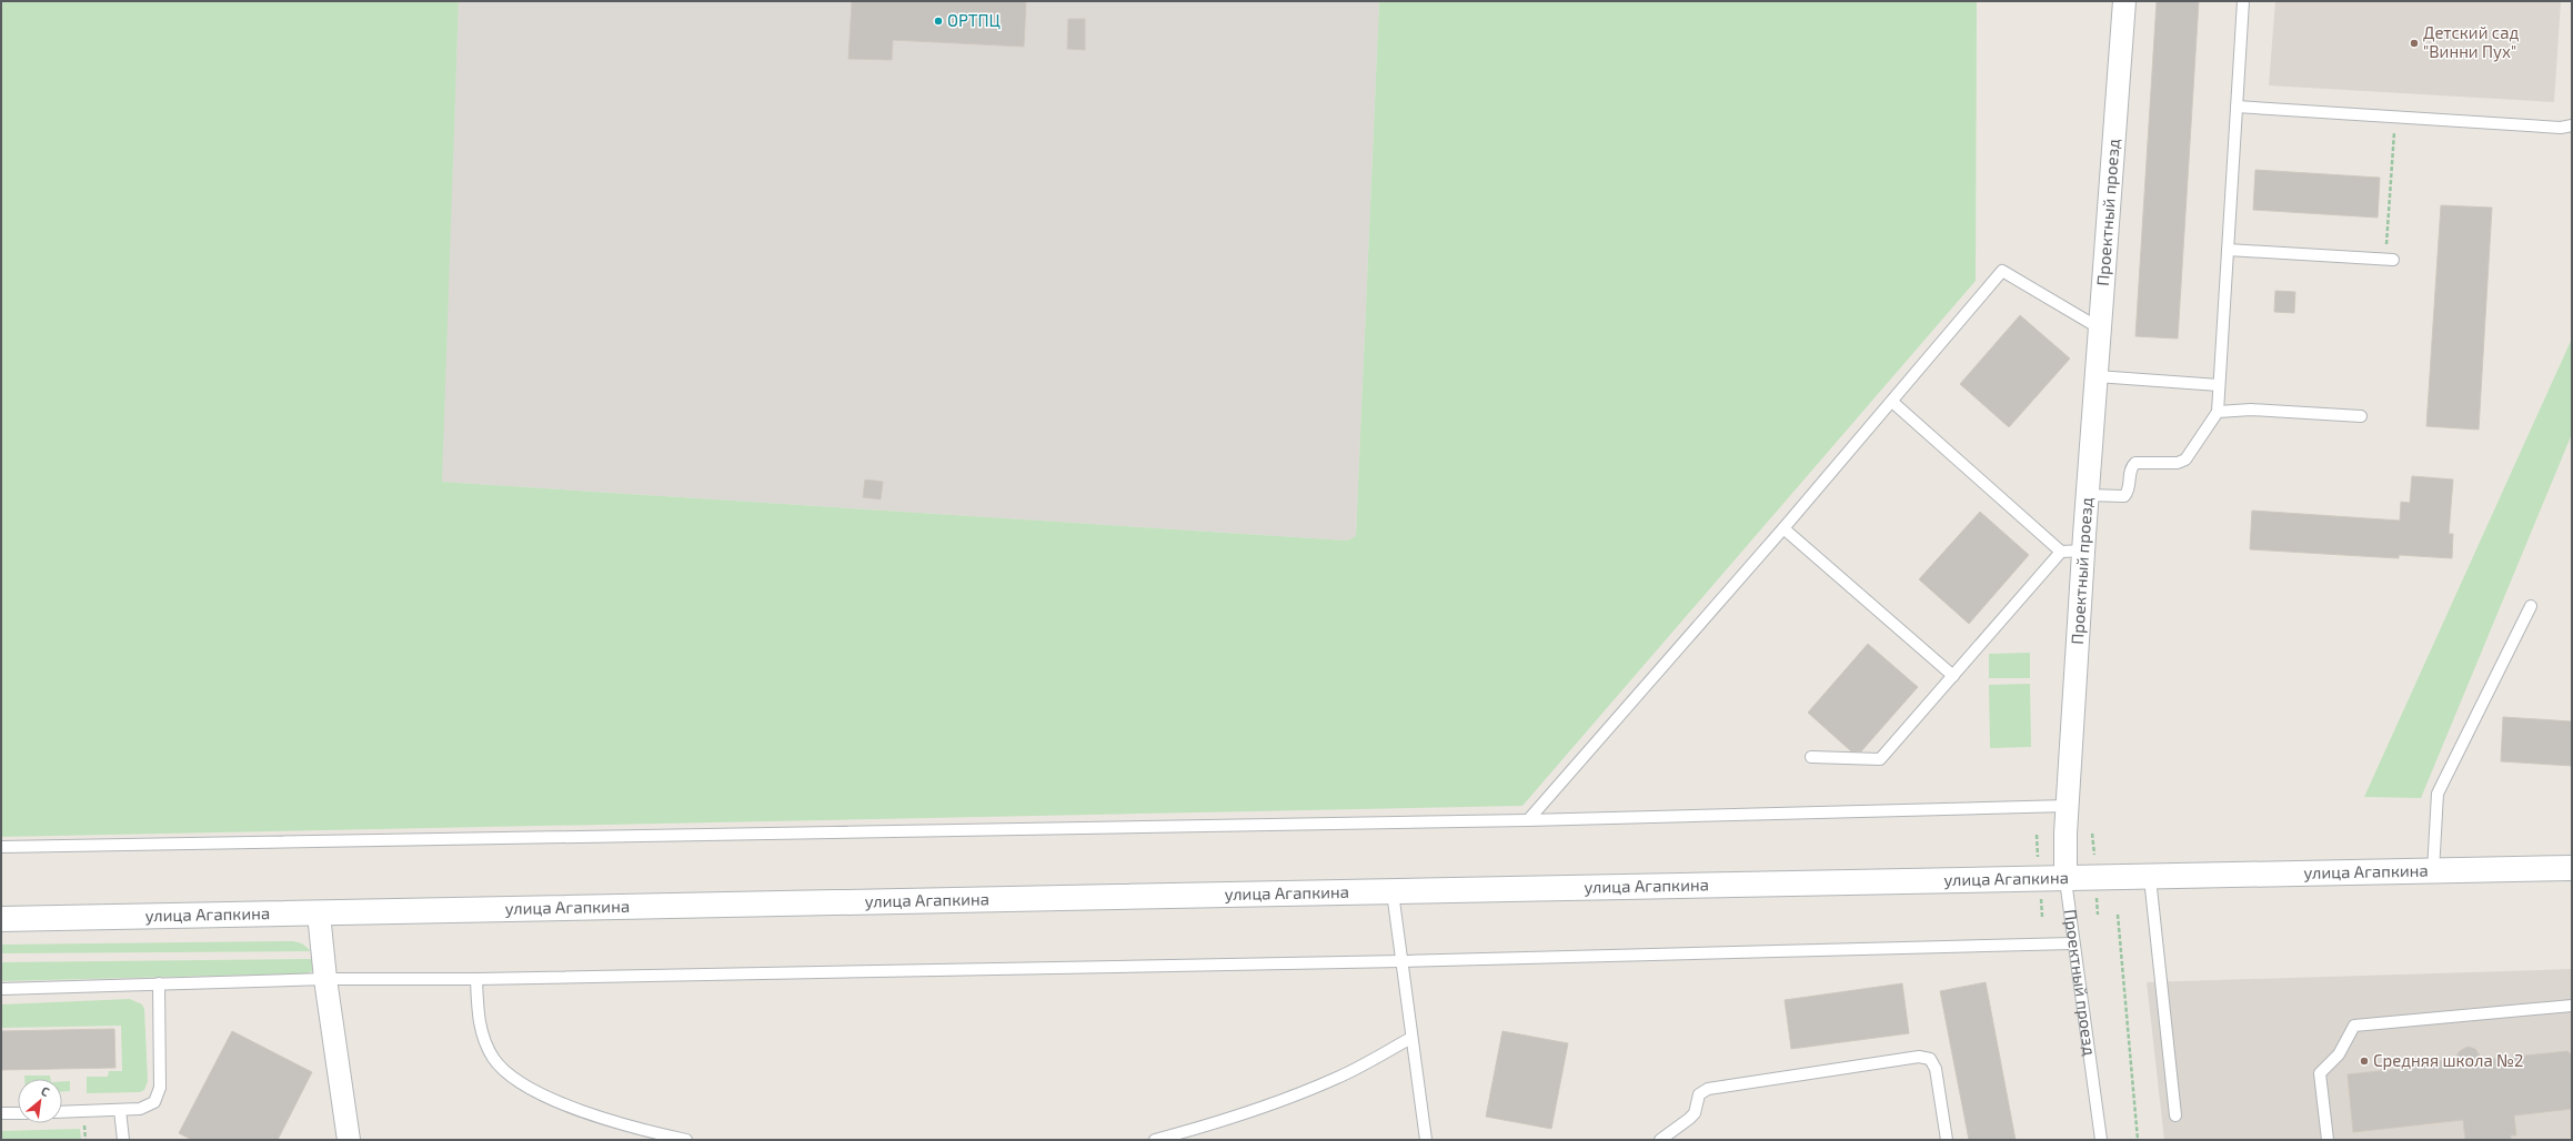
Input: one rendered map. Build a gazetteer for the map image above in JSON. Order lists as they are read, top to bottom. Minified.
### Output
{"streets":{"main road":["улица Агапкина"],"street":["Проектный проезд"]},"crossings":[["Проектный проезд","улица Агапкина"]],"places":["ОРТПЦ","Детский сад \"Винни Пух\"","Средняя школа №2"],"north":"top right"}
